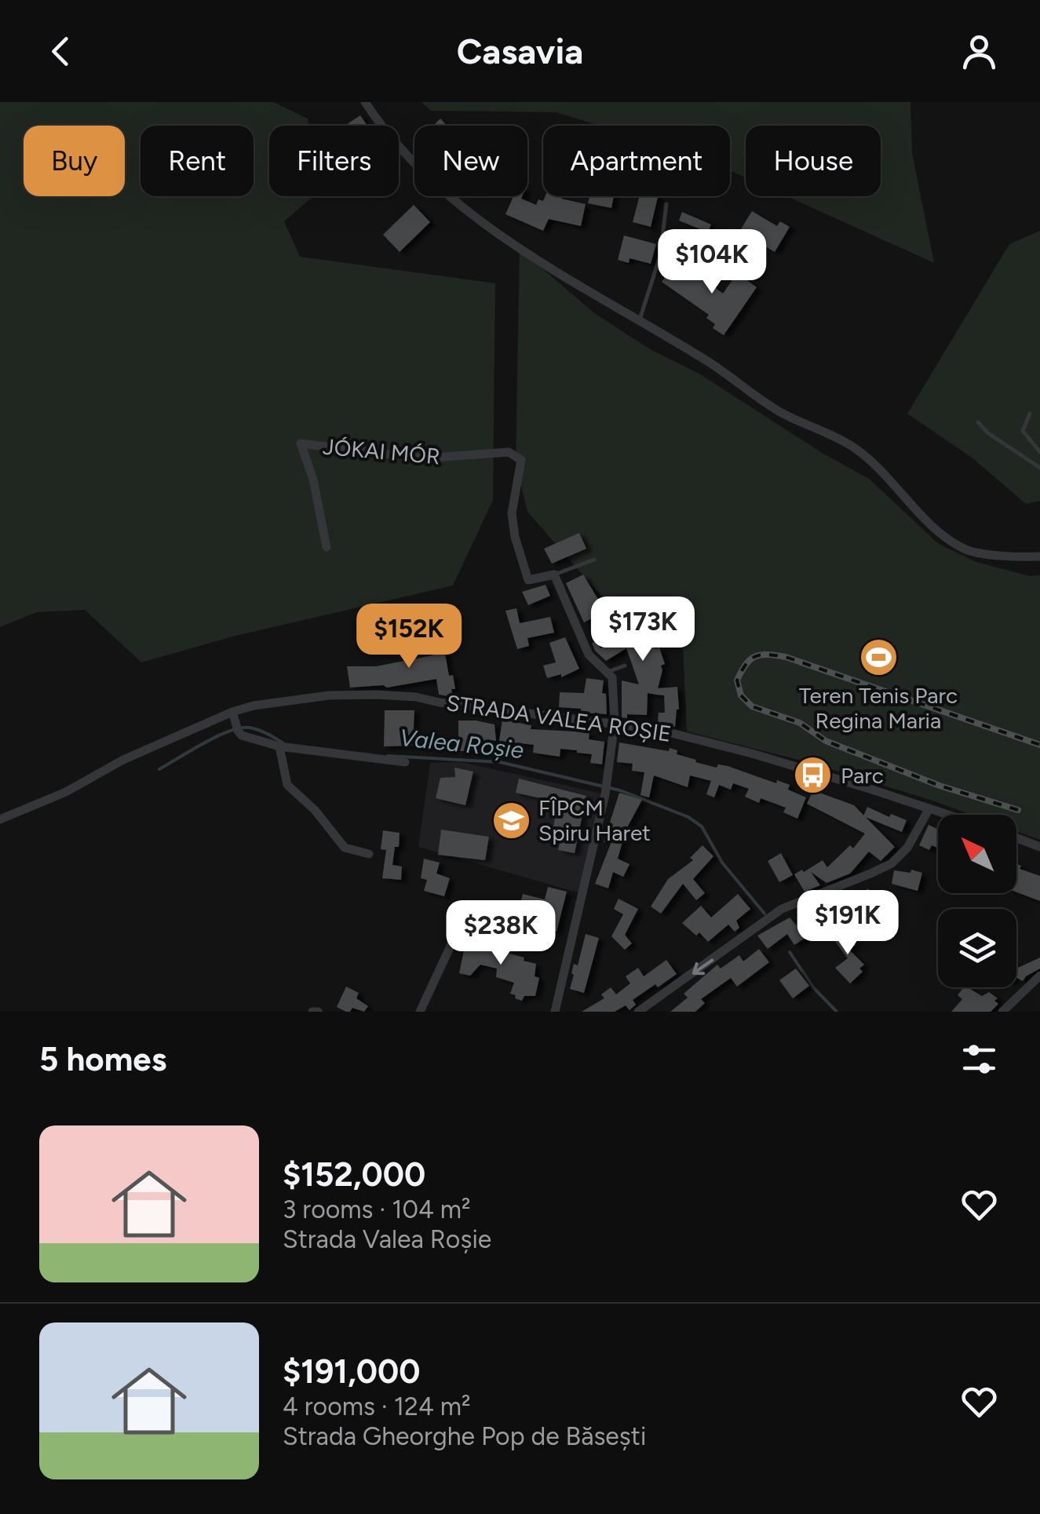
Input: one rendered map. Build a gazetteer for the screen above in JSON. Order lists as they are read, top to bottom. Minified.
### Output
{"streets":{"street":["JÓKAI MÓR","STRADA VALEA ROȘIE"]},"water":["Valea Roșie"],"places":{"sports":["Teren Tenis Parc Regina Maria"],"bus stop":["Parc"],"school or university":["FÎPCM Spiru Haret"]},"north":"top left","page":{"header":"Casavia","chip":["Buy","Rent","Filters","New","Apartment","House"],"price":["$104K","$173K","$152K","$191K","$238K"],"heading":"5 homes","list":[{"name":"$152,000","note":"3 rooms · 104 m² · Strada Valea Roșie"},{"name":"$191,000","note":"4 rooms · 124 m² · Strada Gheorghe Pop de Băsești"}]}}
